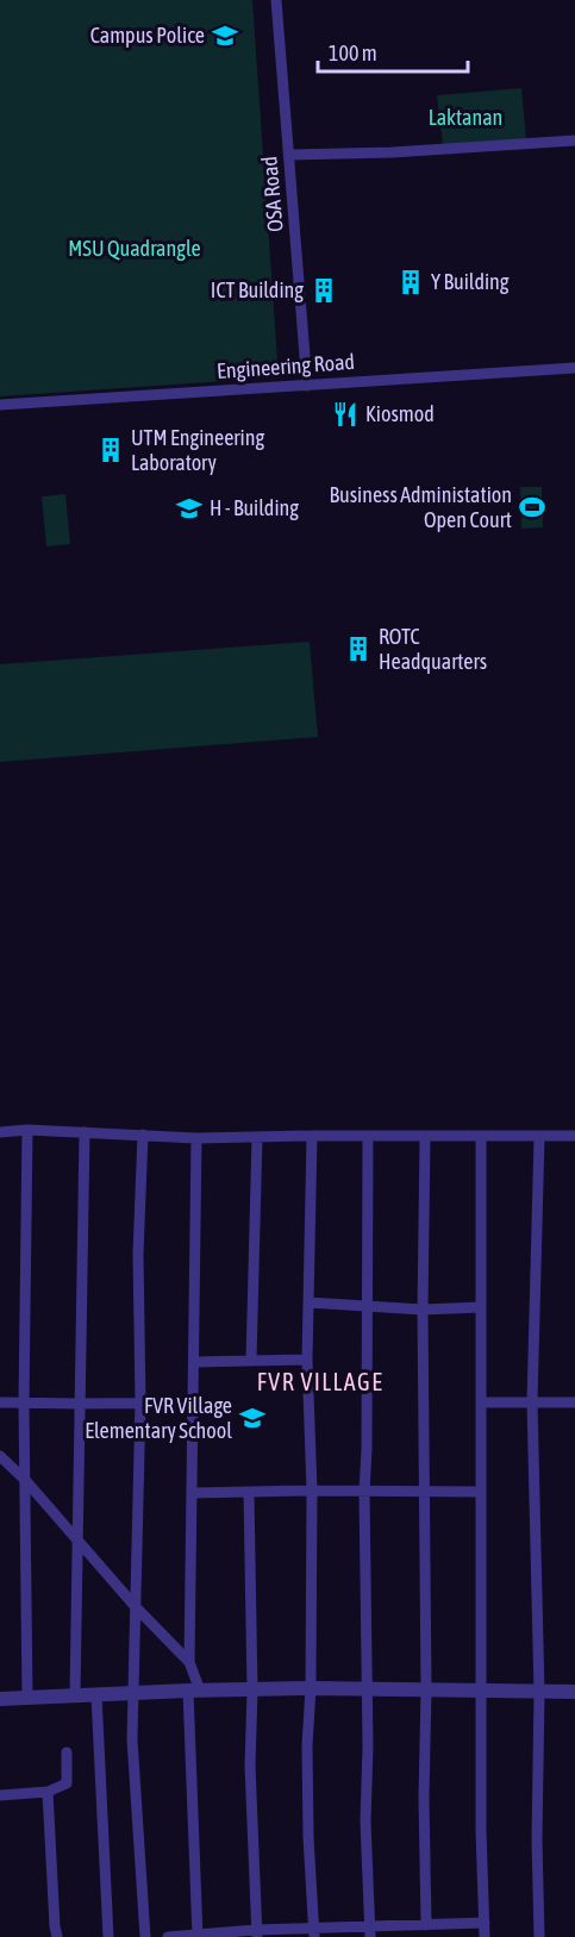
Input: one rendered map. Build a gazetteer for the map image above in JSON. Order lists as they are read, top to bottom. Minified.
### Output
{"streets":{"street":["OSA Road","Engineering Road"]},"crossings":[["OSA Road","Engineering Road"]],"districts":["FVR VILLAGE"],"parks":["Laktanan","MSU Quadrangle"],"places":{"school or university":["Campus Police","H - Building","FVR Village Elementary School"],"building":["Y Building","ICT Building","UTM Engineering Laboratory","ROTC Headquarters"],"restaurant":["Kiosmod"],"sports":["Business Administation Open Court"]},"scale_bar":"100 m"}
